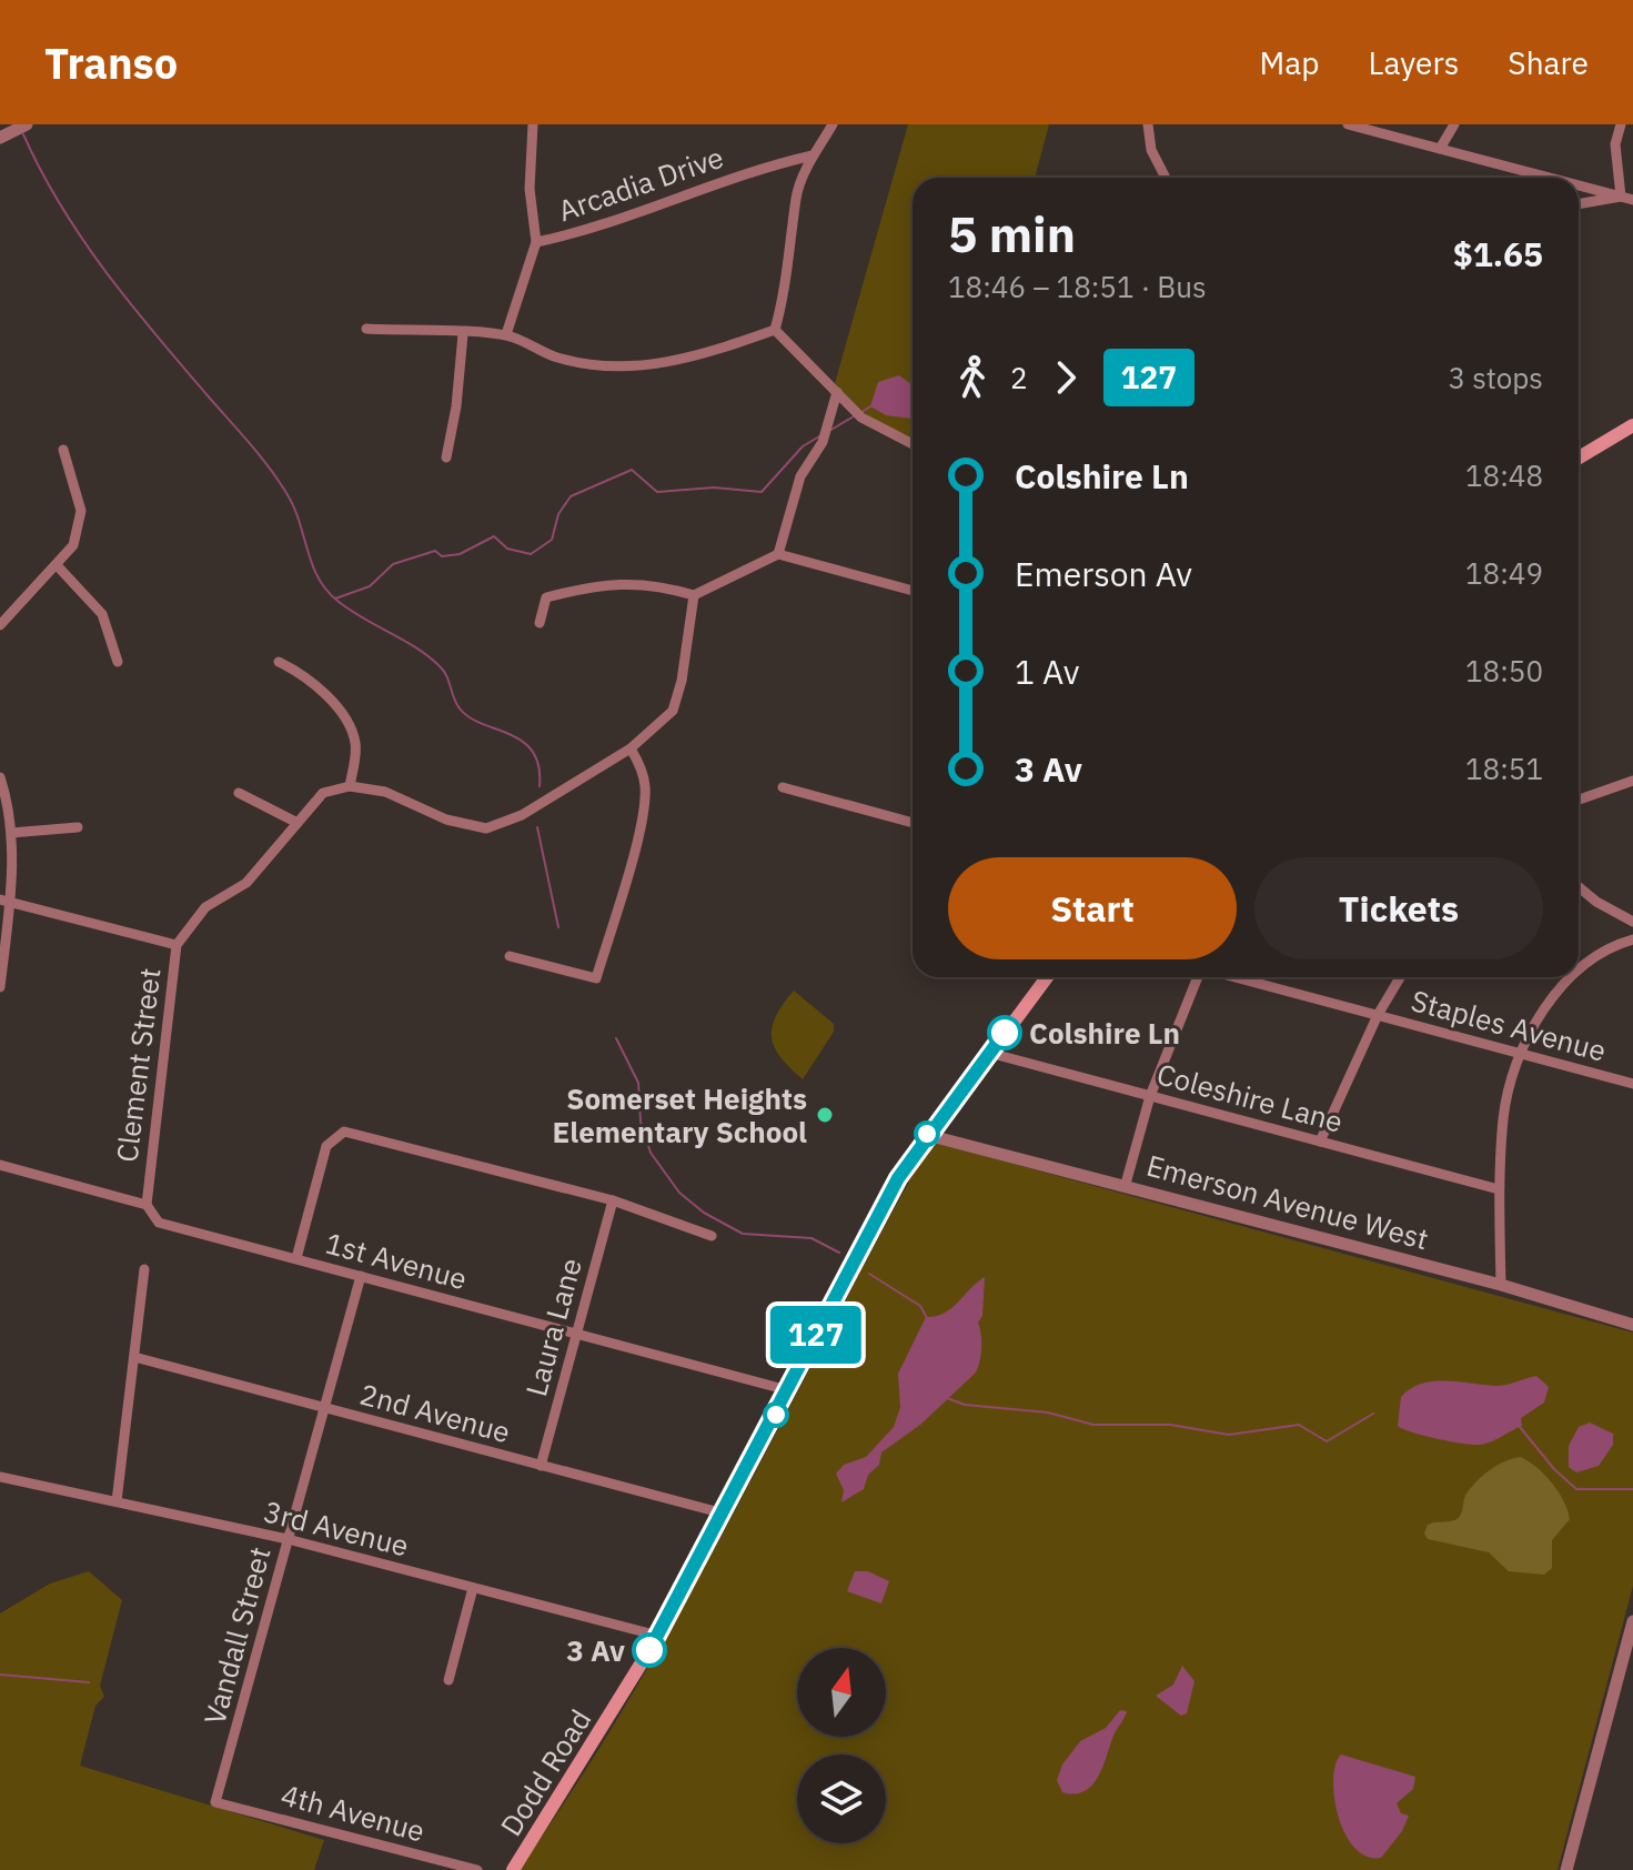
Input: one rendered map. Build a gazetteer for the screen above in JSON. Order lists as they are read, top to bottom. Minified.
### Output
{"streets":{"main road":["Dodd Road"],"street":["Arcadia Drive","Staples Avenue","Clement Street","Coleshire Lane","Emerson Avenue West","1st Avenue","Laura Lane","2nd Avenue","3rd Avenue","Vandall Street","4th Avenue"]},"crossings":[["Clement Street","1st Avenue"],["Coleshire Lane","Dodd Road"],["Emerson Avenue West","Dodd Road"],["1st Avenue","Laura Lane"],["1st Avenue","Vandall Street"],["1st Avenue","Dodd Road"],["Laura Lane","2nd Avenue"],["2nd Avenue","Vandall Street"],["2nd Avenue","Dodd Road"],["3rd Avenue","Vandall Street"],["3rd Avenue","Dodd Road"],["Vandall Street","4th Avenue"]],"places":["Colshire Ln","Somerset Heights Elementary School","3 Av"],"lines":["bus line 127"],"north":"top","page":{"header":"Transo","nav":["Map","Layers","Share"],"on_map":"127","heading":["5 min","18:46 – 18:51 · Bus","$1.65"],"legs":["2","127","3 stops"],"list":[{"name":"Colshire Ln","value":"18:48"},{"name":"Emerson Av","value":"18:49"},{"name":"1 Av","value":"18:50"},{"name":"3 Av","value":"18:51"}],"buttons":["Start","Tickets"]}}
